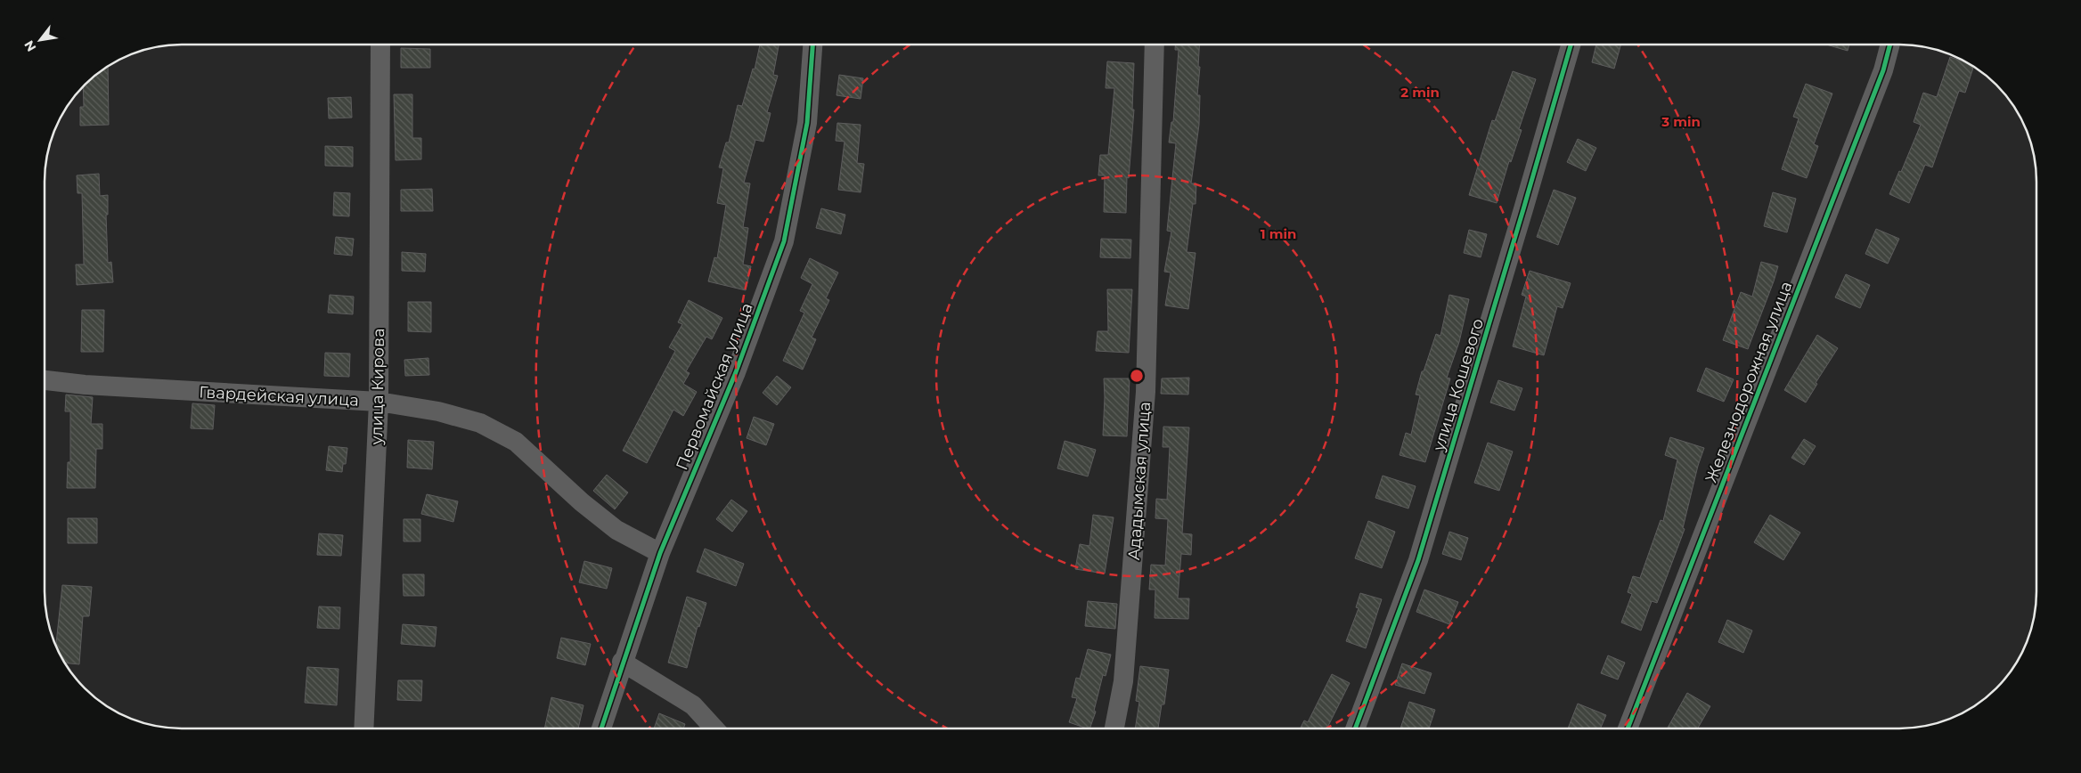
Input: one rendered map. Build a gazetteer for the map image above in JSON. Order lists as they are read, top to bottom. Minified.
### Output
{"streets":{"street":["Железнодорожная улица","улица Кошевого","улица Кирова","Первомайская улица","Гвардейская улица","Ададымская улица"]},"crossings":[["улица Кирова","Гвардейская улица"],["Первомайская улица","Гвардейская улица"]],"north":"bottom left","rings":["2 min","3 min","1 min"]}
